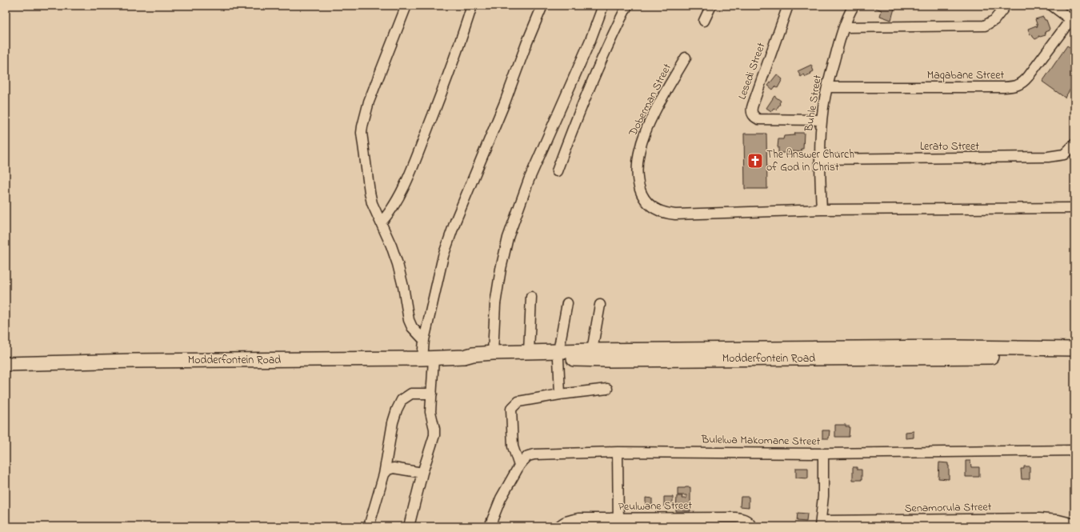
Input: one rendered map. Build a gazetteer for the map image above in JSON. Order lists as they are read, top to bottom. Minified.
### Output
{"streets":{"main road":["Modderfontein Road"],"street":["Lesedi Street","Maqabane Street","Doberman Street","Buhle Street","Lerato Street","Bulelwa Makomane Street","Peulwane Street","Senamorula Street"]},"crossings":[["Lesedi Street","Buhle Street"],["Maqabane Street","Buhle Street"],["Doberman Street","Buhle Street"],["Buhle Street","Lerato Street"]],"places":{"church":["The Answer Church of God in Christ"]}}
